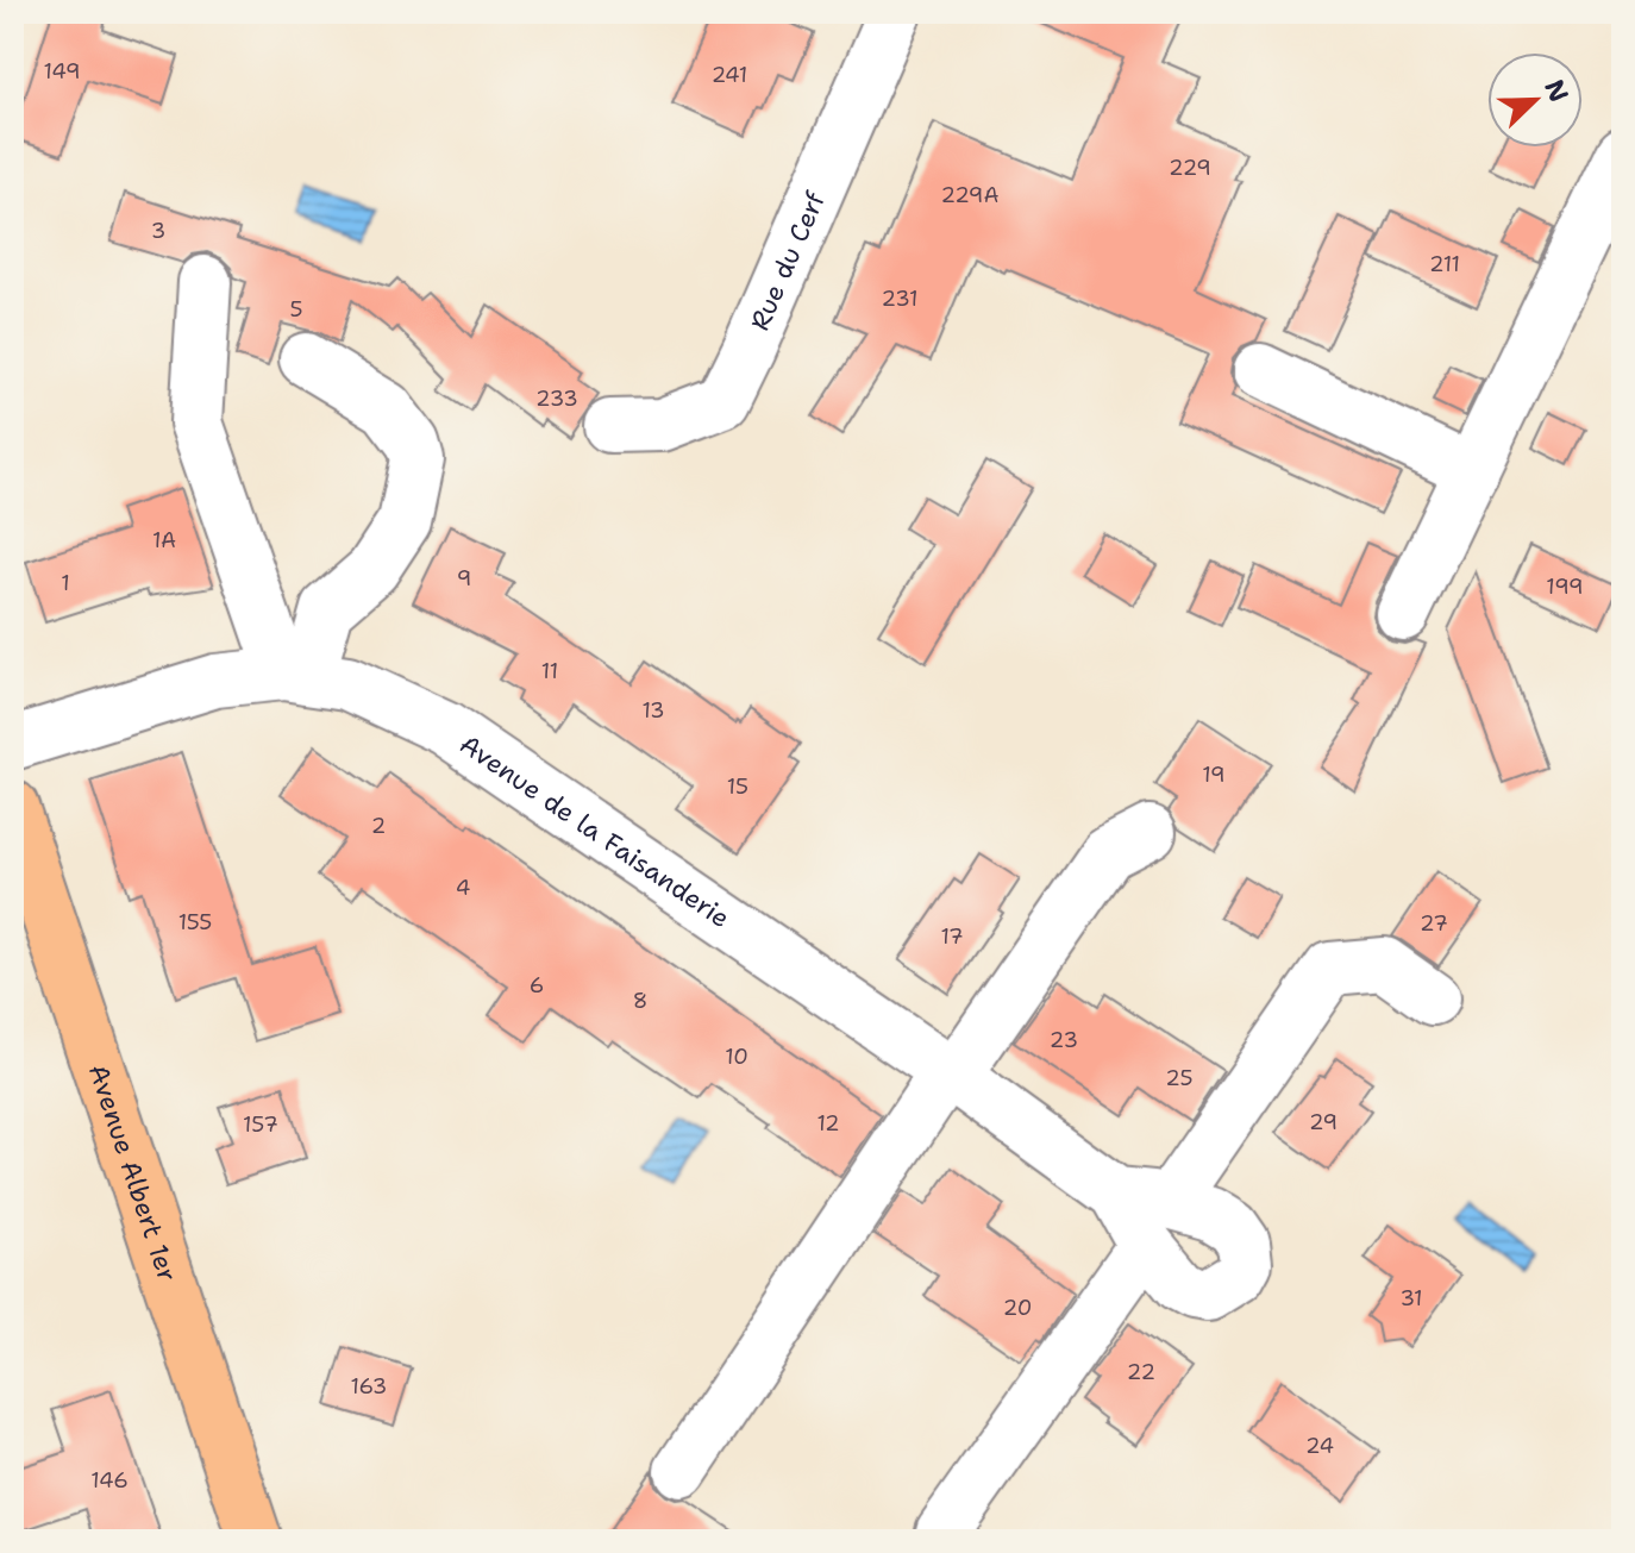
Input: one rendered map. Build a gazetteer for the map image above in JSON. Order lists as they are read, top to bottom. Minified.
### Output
{"streets":{"main road":["Avenue Albert 1er"],"street":["Rue du Cerf","Avenue de la Faisanderie"]},"house_numbers":["149","241","229","229A","3","211","231","5","233","1A","9","1","199","11","13","19","15","2","4","155","27","17","6","8","23","10","25","29","12","157","31","20","22","163","24","146"],"north":"top right"}
